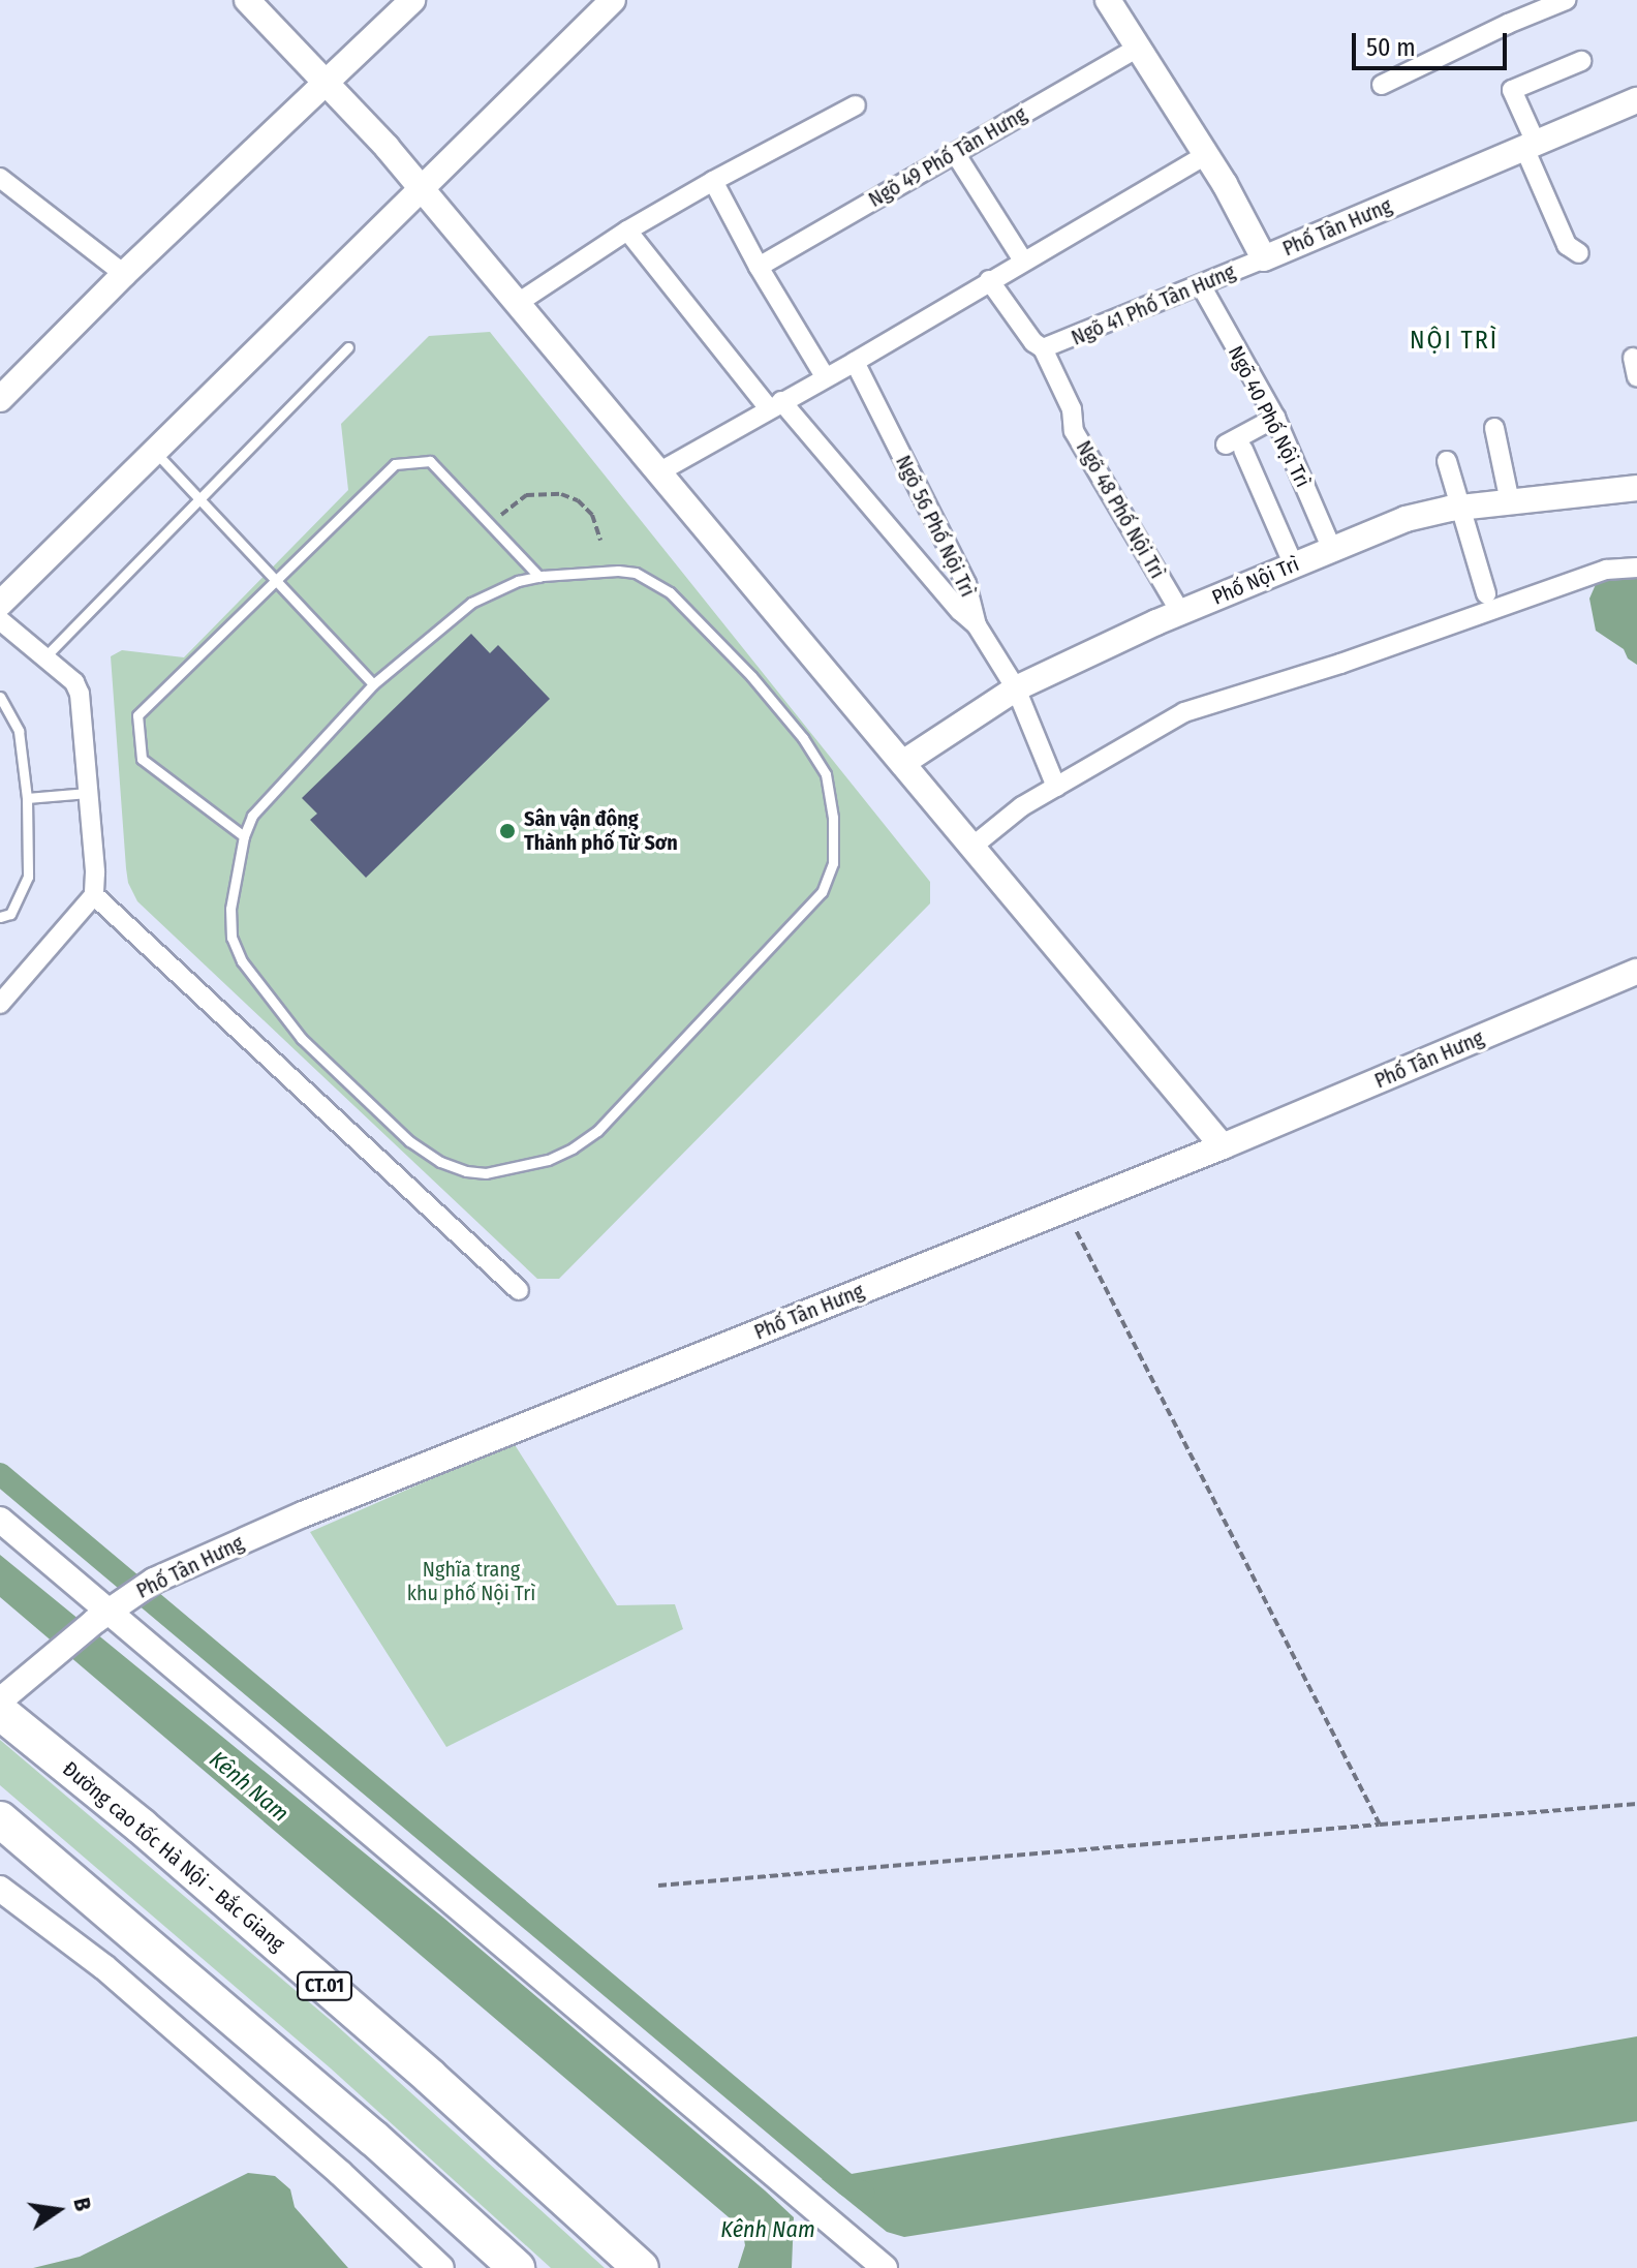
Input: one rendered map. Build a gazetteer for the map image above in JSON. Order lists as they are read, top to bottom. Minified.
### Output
{"streets":{"highway":["Đường cao tốc Hà Nội - Bắc Giang","CT.01"],"street":["Ngõ 49 Phố Tân Hưng","Phố Tân Hưng","Ngõ 41 Phố Tân Hưng","Ngõ 40 Phố Nội Trì","Ngõ 48 Phố Nội Trì","Ngõ 56 Phố Nội Trì","Phố Nội Trì"]},"crossings":[["Ngõ 49 Phố Tân Hưng","Phố Tân Hưng"],["Phố Tân Hưng","Ngõ 41 Phố Tân Hưng"],["Phố Tân Hưng","Đường cao tốc Hà Nội - Bắc Giang"],["Ngõ 41 Phố Tân Hưng","Ngõ 40 Phố Nội Trì"],["Ngõ 41 Phố Tân Hưng","Ngõ 48 Phố Nội Trì"],["Ngõ 40 Phố Nội Trì","Phố Nội Trì"],["Ngõ 48 Phố Nội Trì","Phố Nội Trì"],["Ngõ 56 Phố Nội Trì","Phố Nội Trì"]],"districts":["NỘI TRÌ"],"water":["Kênh Nam"],"parks":["Nghĩa trang khu phố Nội Trì"],"places":["Sân vận động Thành phố Từ Sơn"],"scale_bar":"50 m","north":"right"}
